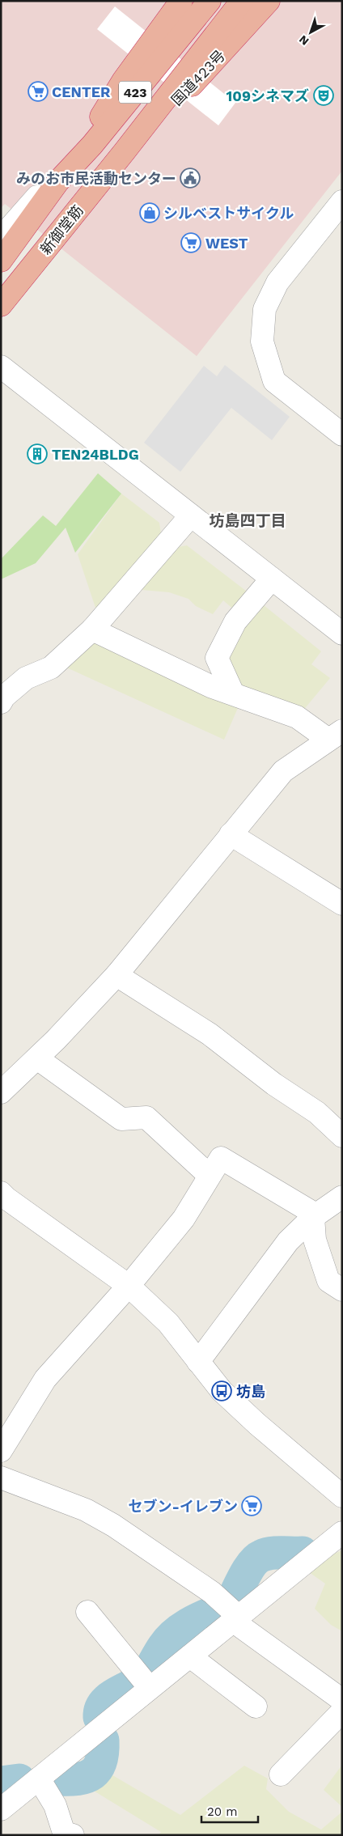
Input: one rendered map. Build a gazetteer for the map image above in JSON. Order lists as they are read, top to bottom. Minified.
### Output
{"streets":{"highway":["国道423号","423","新御堂筋"]},"crossings":[["国道423号","新御堂筋"],["423","新御堂筋"]],"districts":["坊島四丁目"],"places":{"supermarket":["CENTER","WEST","セブン-イレブン"],"theatre":["109シネマズ"],"public building":["みのお市民活動センター"],"shop":["シルベストサイクル"],"building":["TEN24BLDG"],"bus stop":["坊島"]},"scale_bar":"20 m","north":"bottom left"}
